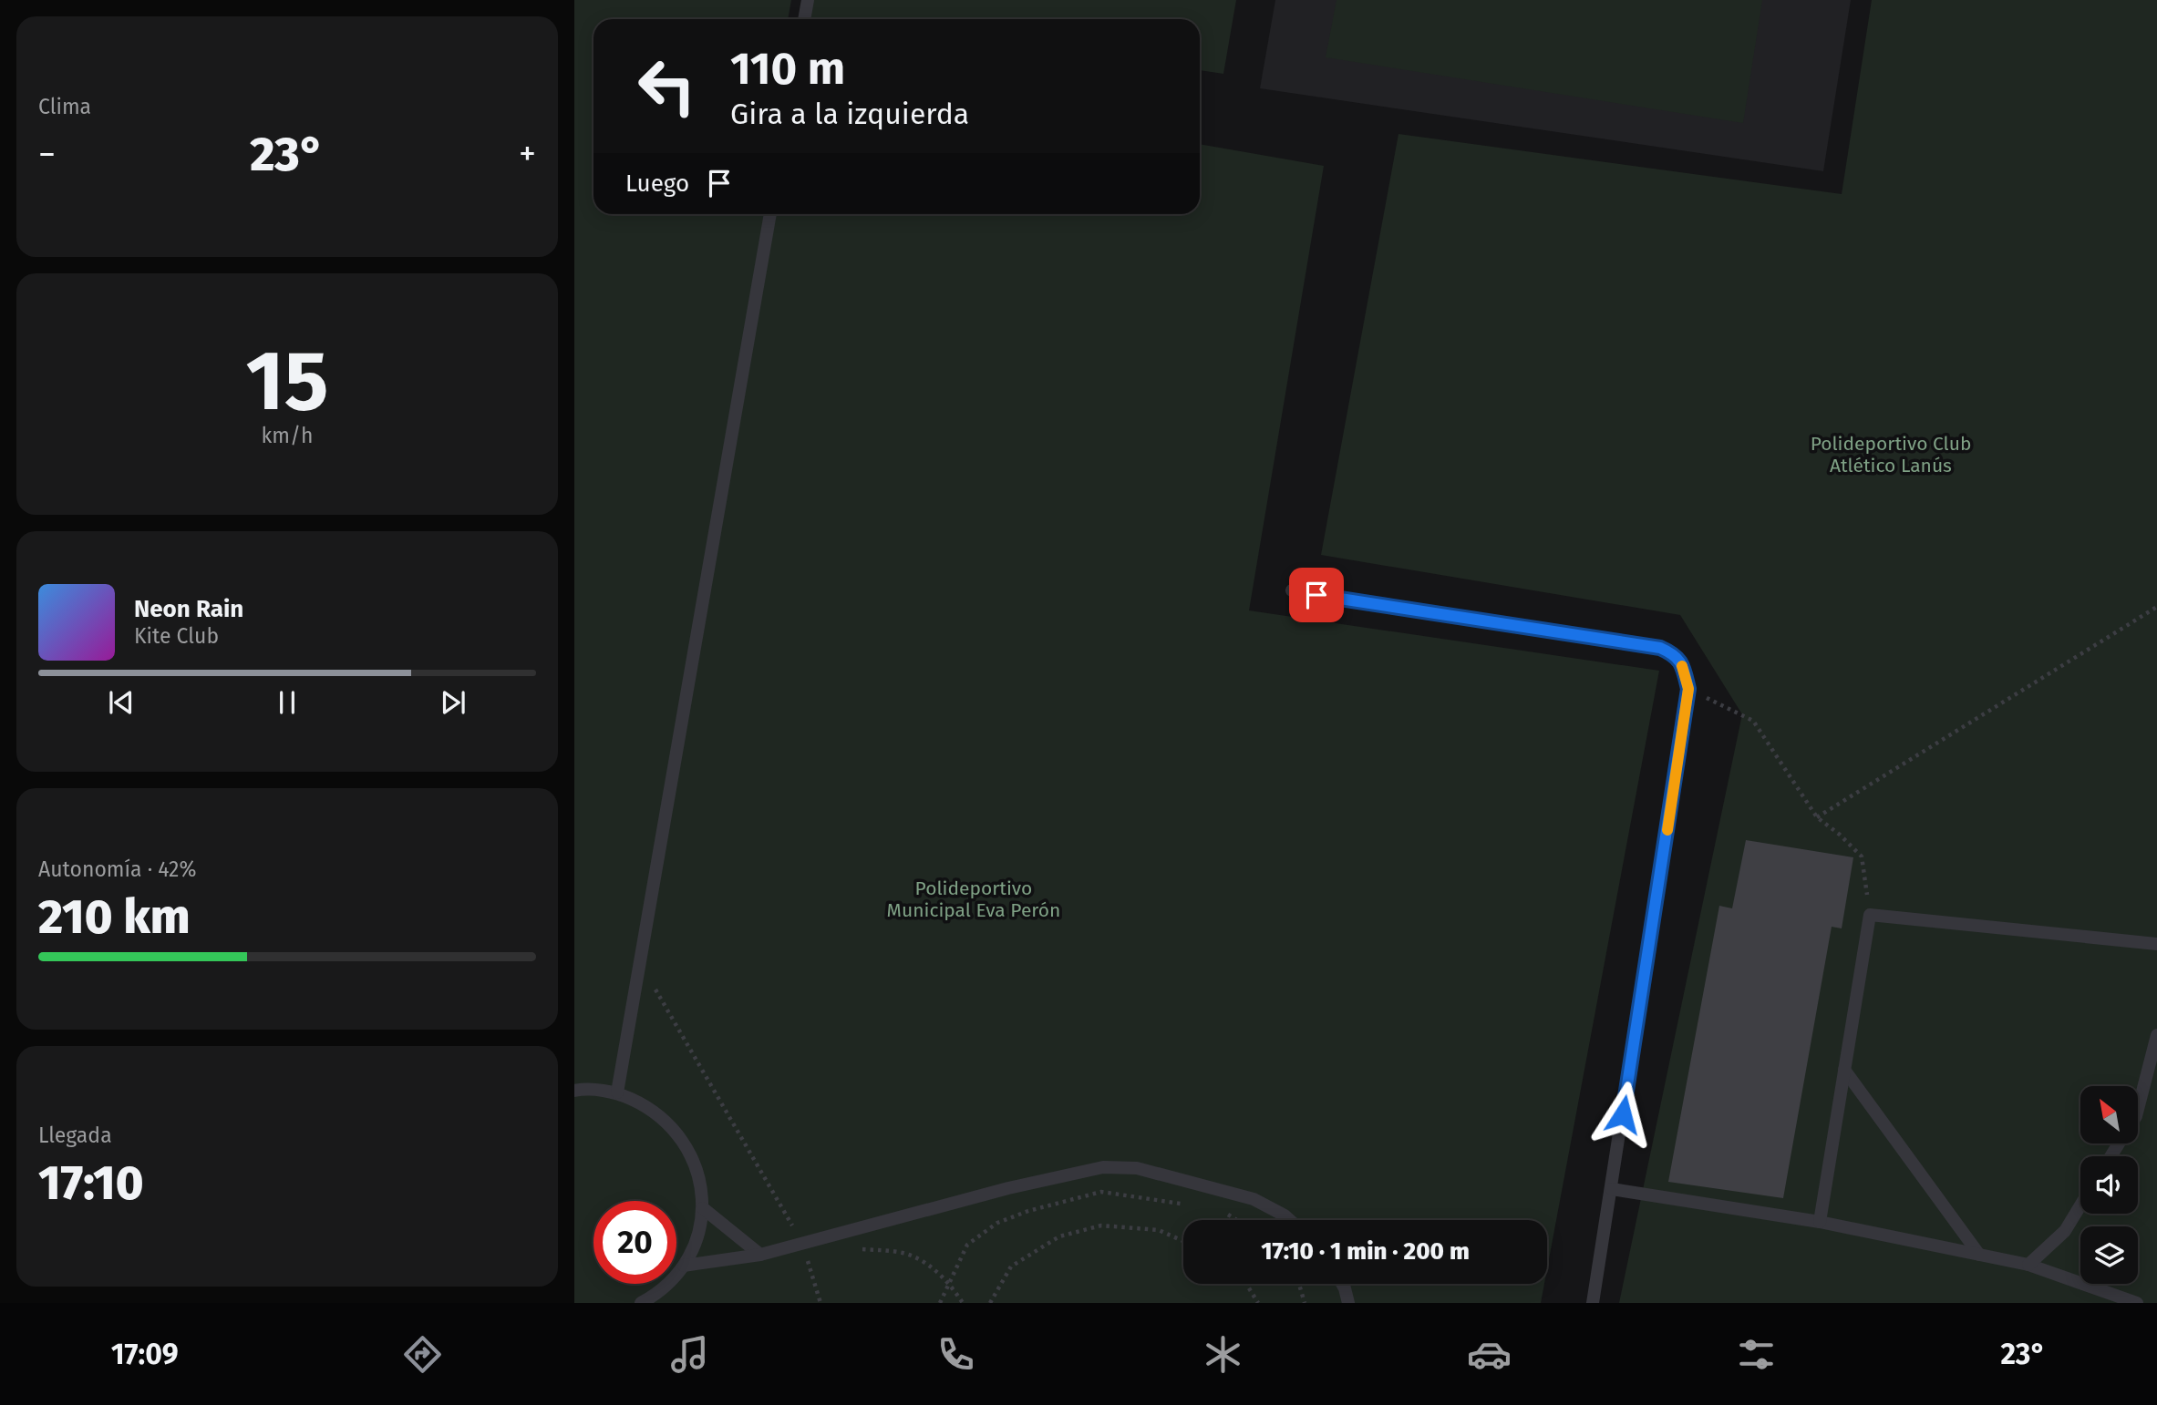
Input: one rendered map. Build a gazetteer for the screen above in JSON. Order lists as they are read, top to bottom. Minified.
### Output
{"parks":["Polideportivo Club Atlético Lanús","Polideportivo Municipal Eva Perón"],"north":"top left","page":{"tile":["Clima",["15","km/h"],["Autonomía · 42%","210 km"],["Llegada","17:10"]],"turn":["110 m","Gira a la izquierda"],"heat":["−","23°","+"],"then":"Luego","song":["Neon Rain","Kite Club"],"limit":"20","trip":"17:10 · 1 min · 200 m","tabs":["17:09","23°"]}}
